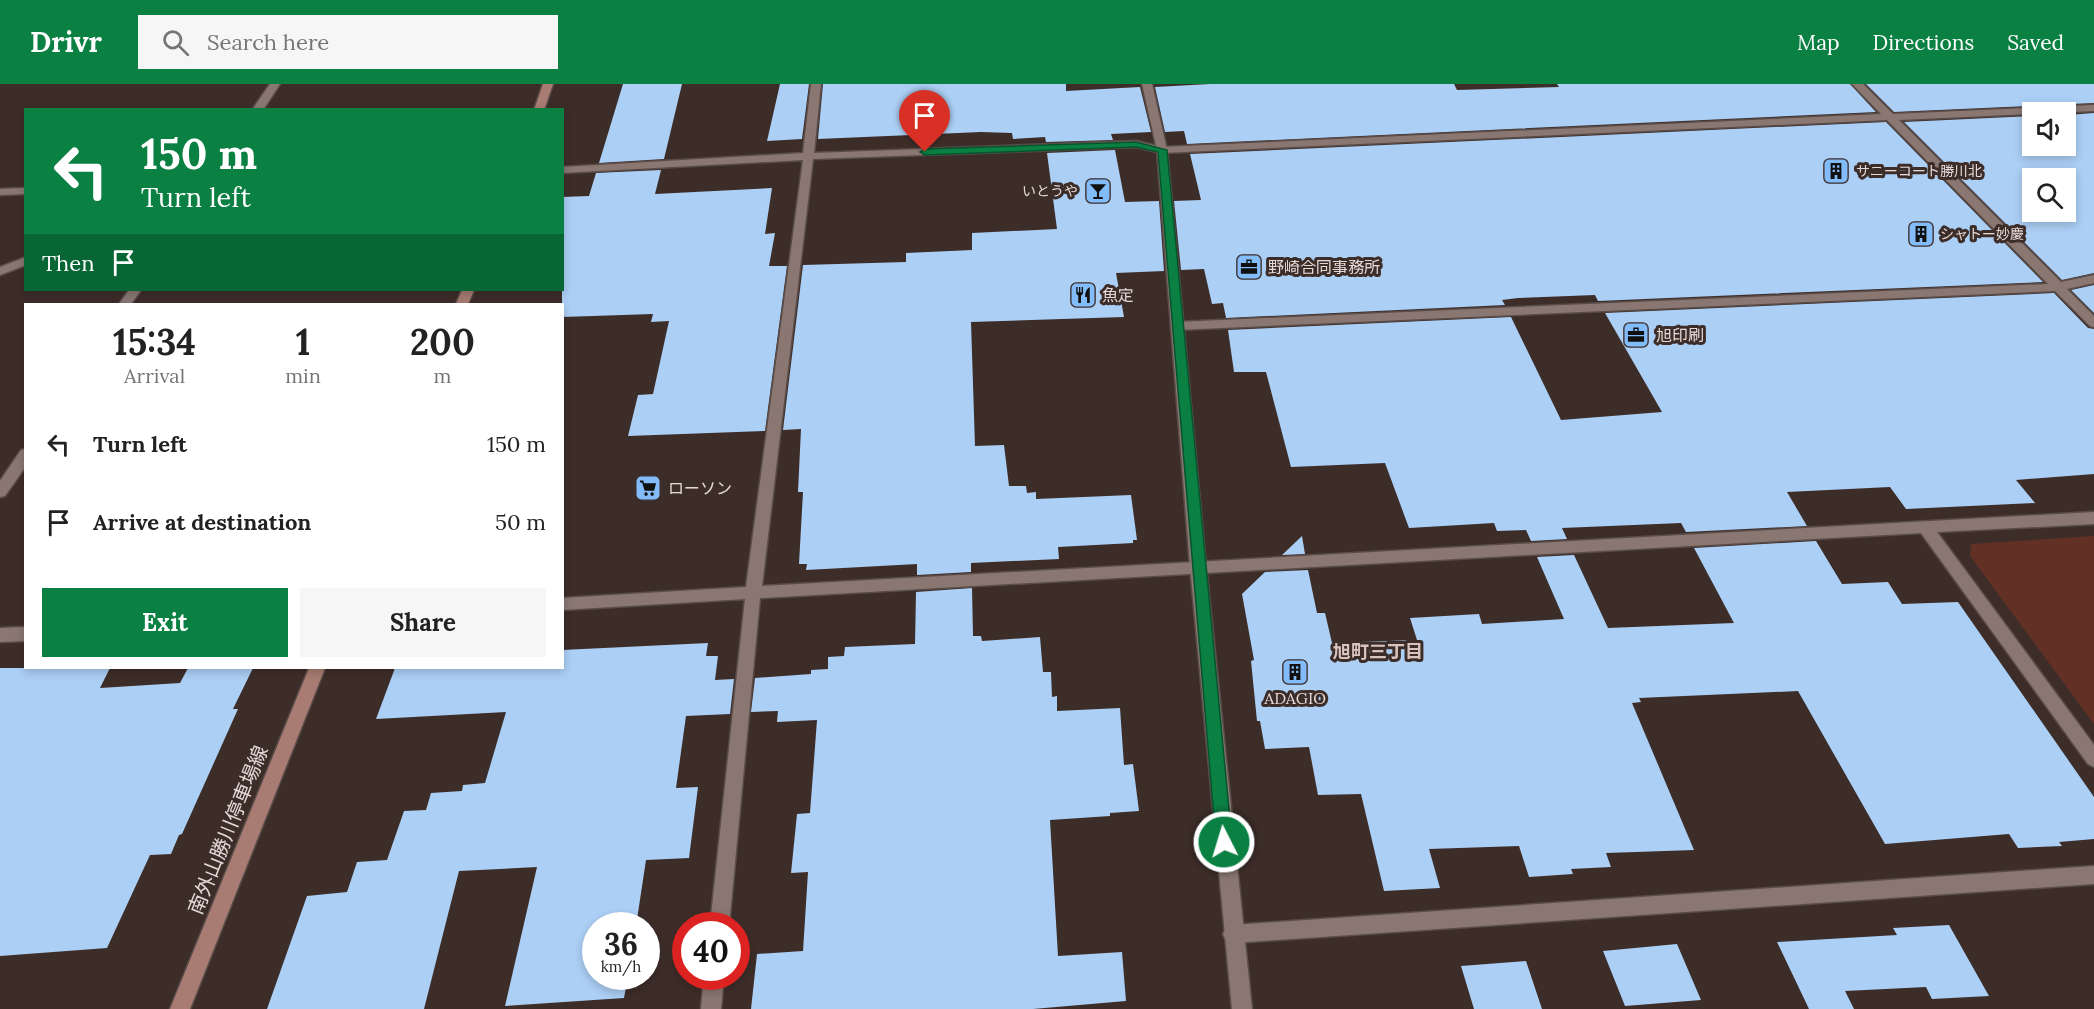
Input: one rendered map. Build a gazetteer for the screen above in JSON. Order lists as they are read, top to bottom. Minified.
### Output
{"streets":{"main road":["南外山勝川停車場線"]},"districts":["旭町三丁目"],"places":{"building":["サニーコート勝川北","シャトー妙慶","ADAGIO"],"bar":["いとうや"],"office":["野崎合同事務所","旭印刷"],"restaurant":["魚定"],"supermarket":["ローソン"]},"page":{"header":"Drivr","search":"Search here","nav":["Map","Directions","Saved"],"turn":["150 m","Turn left"],"then":"Then","eta":["15:34","Arrival","1","min","200","m"],"list":[{"name":"Turn left","value":"150 m"},{"name":"Arrive at destination","value":"50 m"}],"buttons":["Exit","Share"],"speed":"36 km/h","limit":"40"}}
